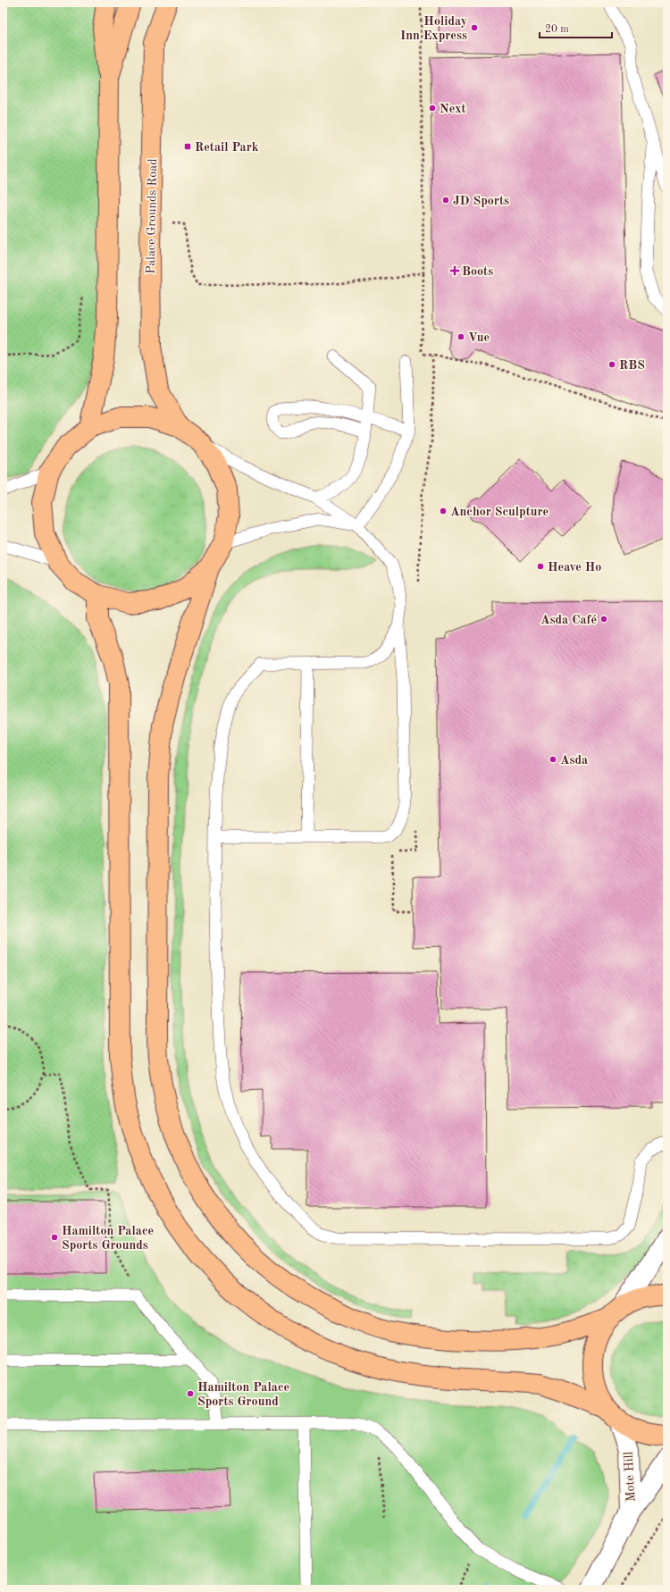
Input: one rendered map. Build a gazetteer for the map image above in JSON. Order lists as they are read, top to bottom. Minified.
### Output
{"streets":{"main road":["Palace Grounds Road"],"street":["Mote Hill"]},"places":{"other":["Holiday Inn Express","Next","JD Sports","Vue","RBS","Anchor Sculpture","Heave Ho","Asda Café","Asda","Hamilton Palace Sports Grounds","Hamilton Palace Sports Ground"],"transit":["Retail Park"],"health":["Boots"]},"scale_bar":"20 m"}
